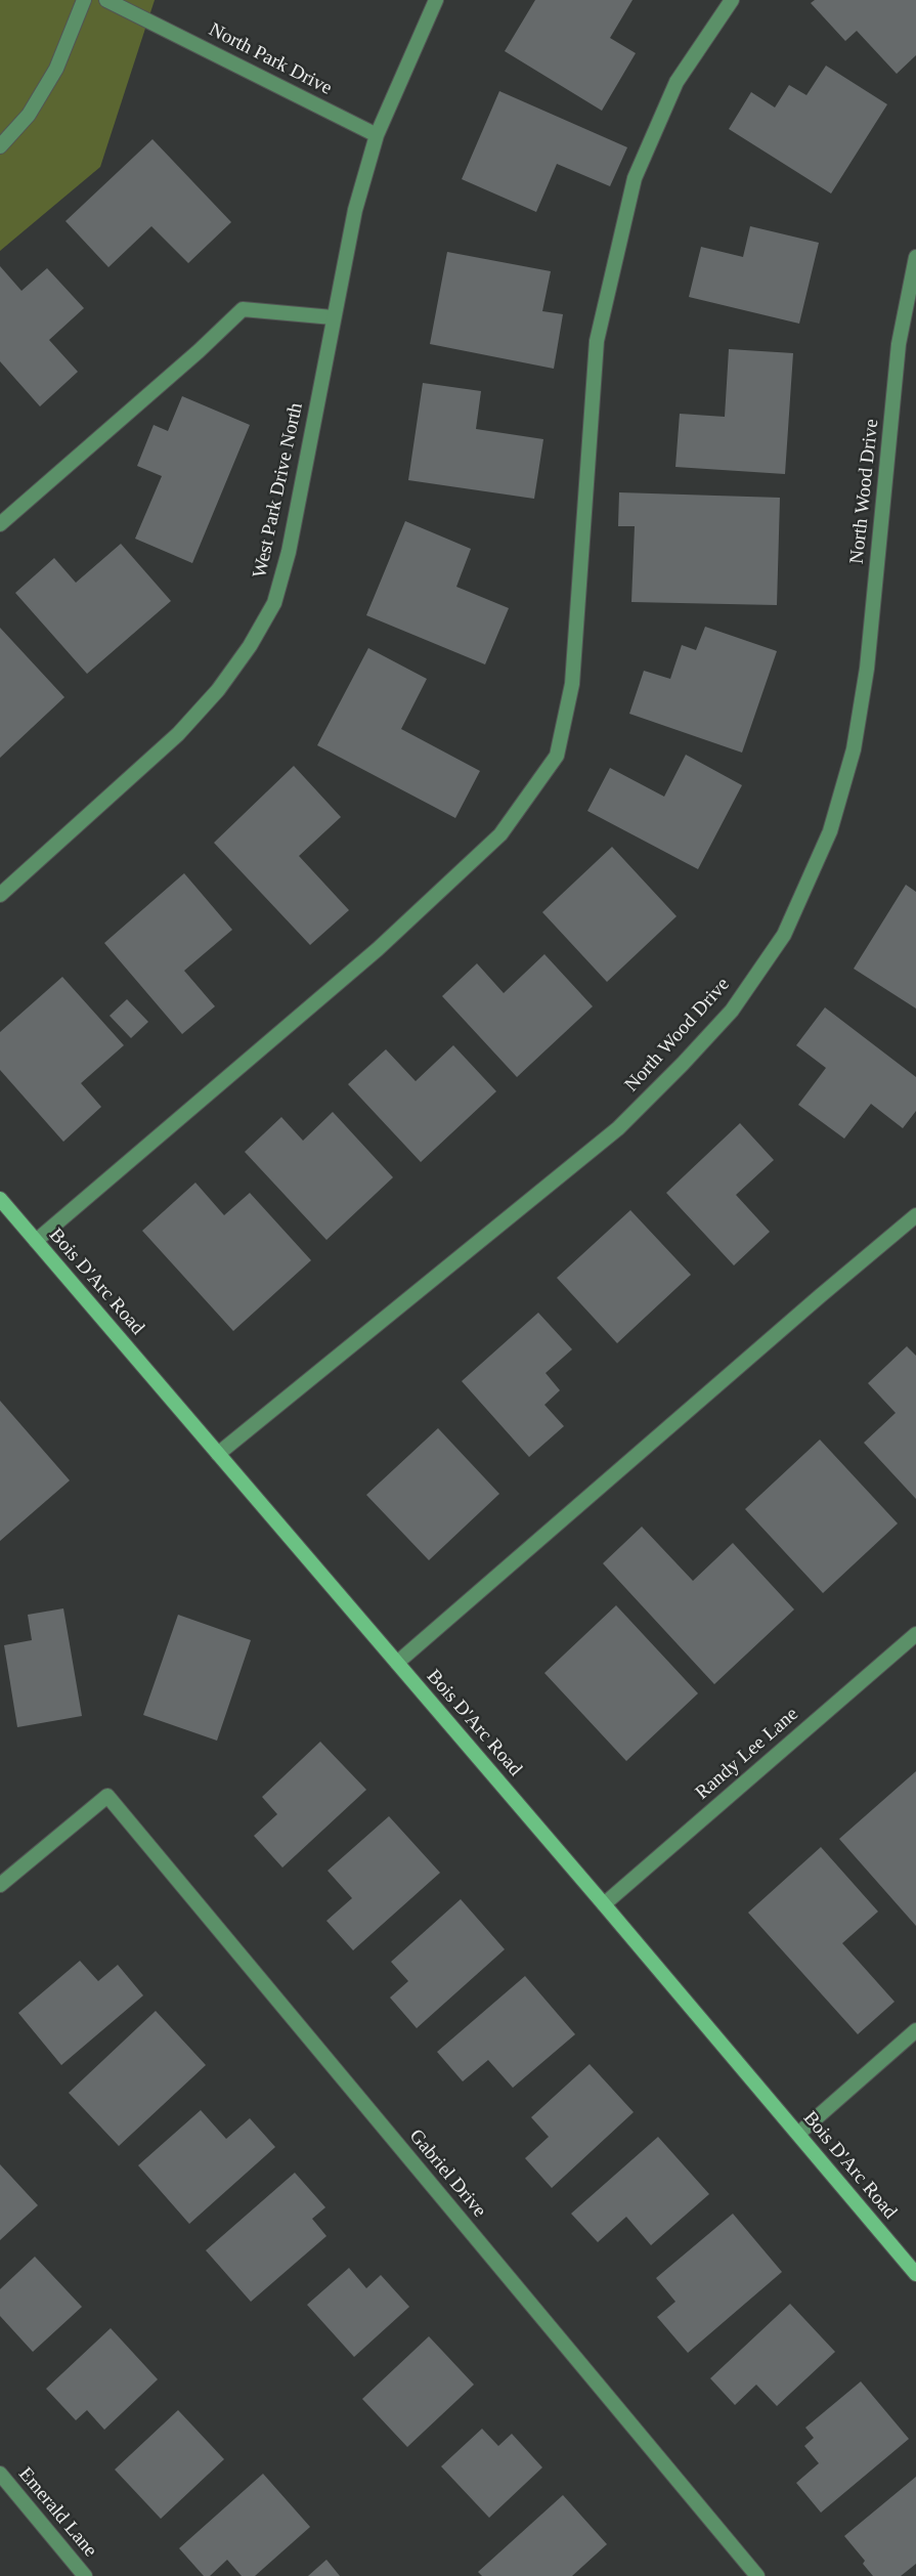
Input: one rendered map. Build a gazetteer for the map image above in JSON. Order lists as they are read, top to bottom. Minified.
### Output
{"streets":{"street":["North Park Drive","West Park Drive North","North Wood Drive","Bois D'Arc Road","Randy Lee Lane","Gabriel Drive","Emerald Lane"]},"crossings":[["North Park Drive","West Park Drive North"],["North Wood Drive","Bois D'Arc Road"],["Bois D'Arc Road","Randy Lee Lane"]]}
